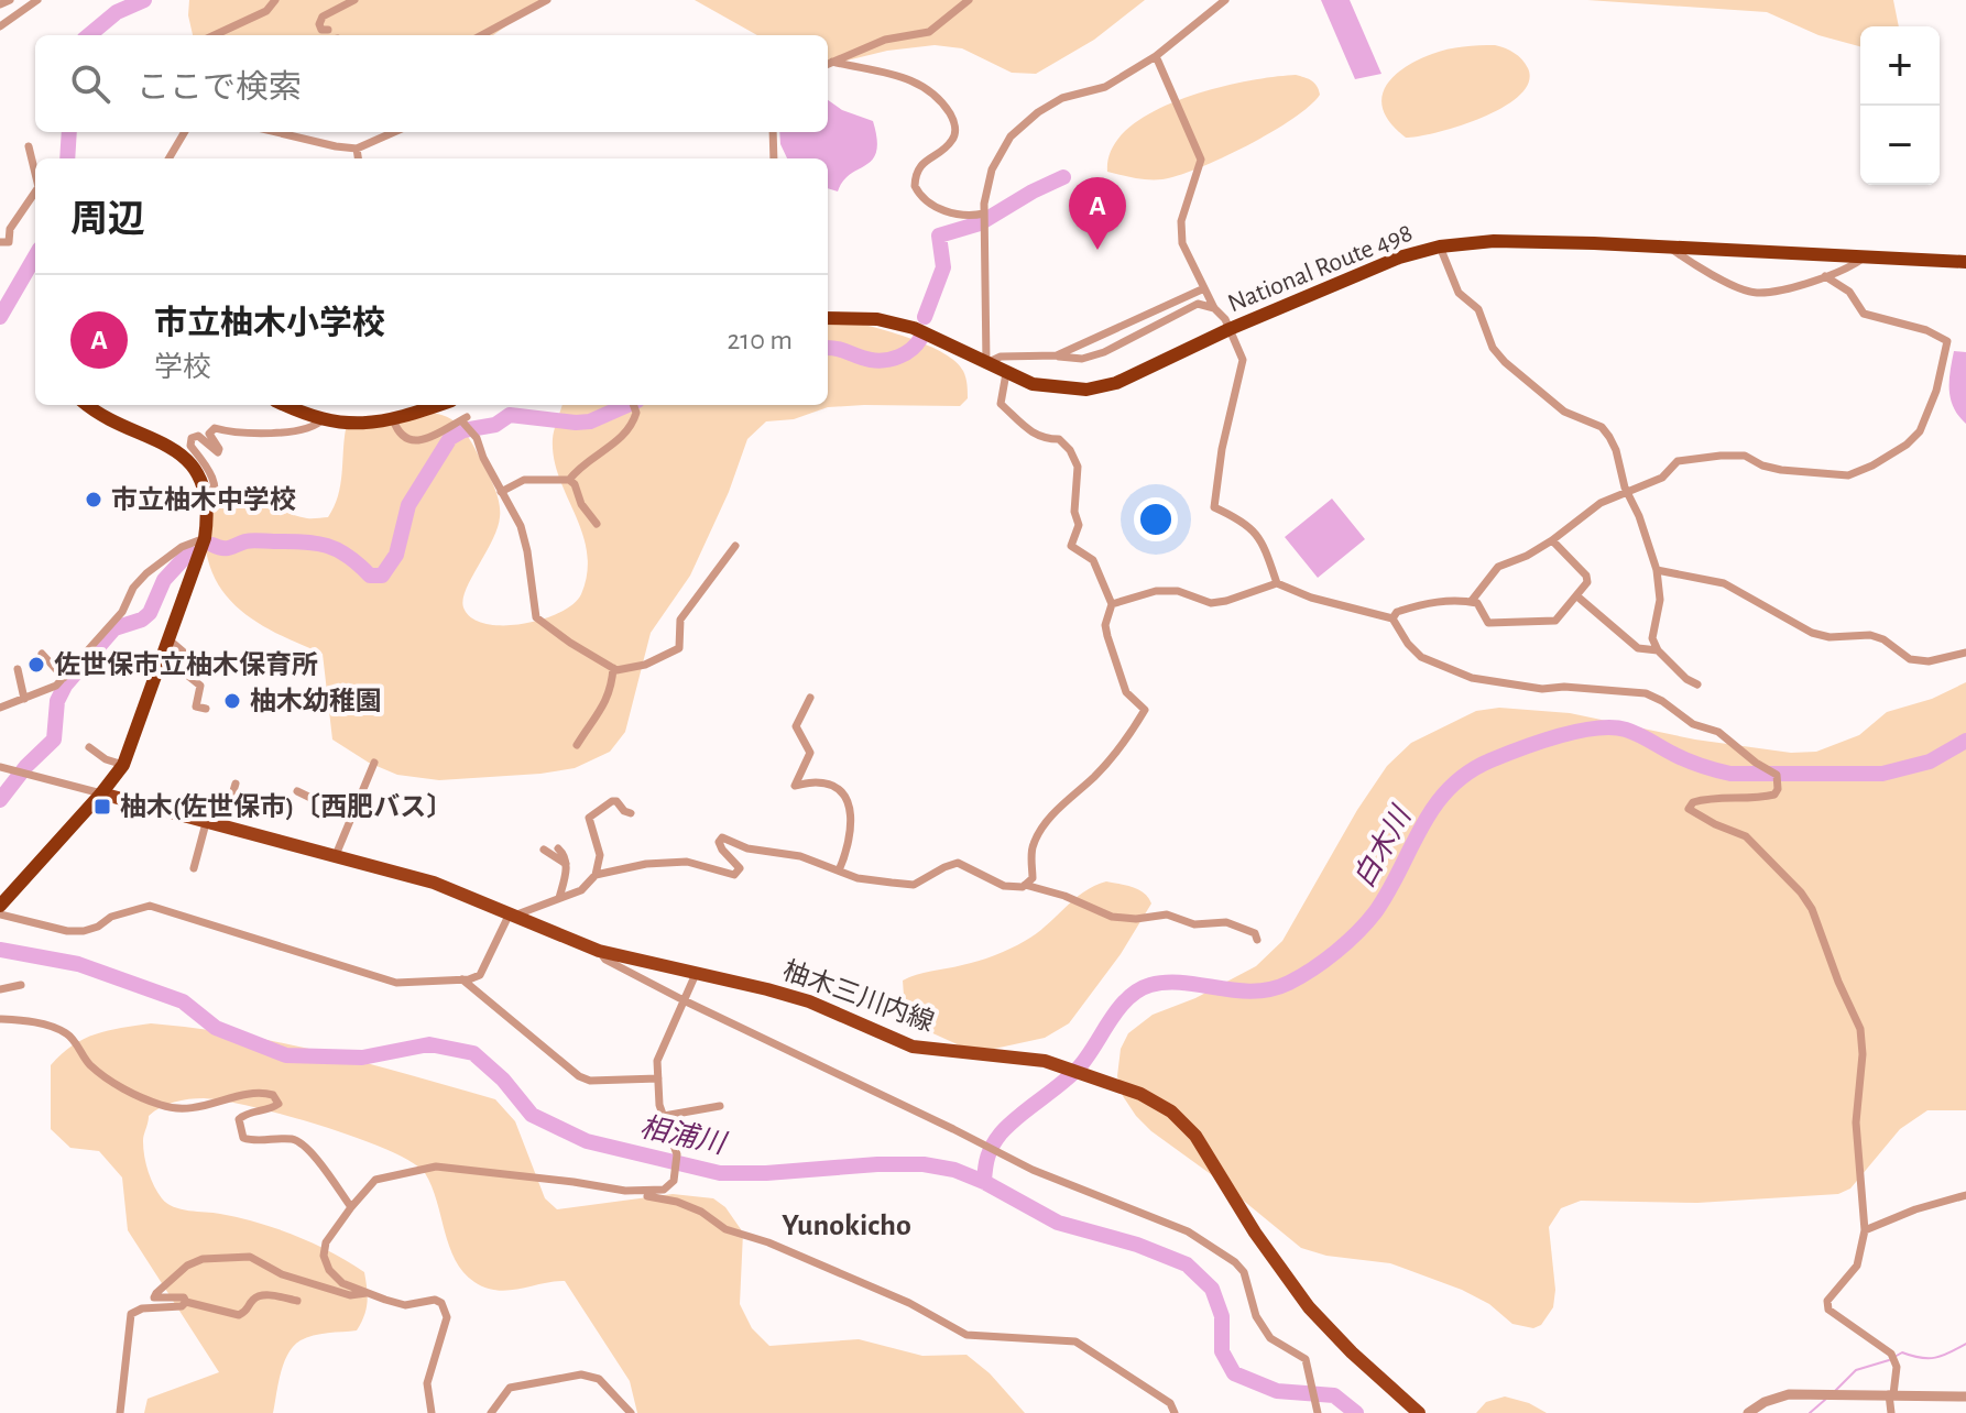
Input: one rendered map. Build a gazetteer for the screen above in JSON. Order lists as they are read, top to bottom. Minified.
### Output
{"streets":{"highway":["National Route 498"],"main road":["柚木三川内線"]},"districts":["Yunokicho"],"water":["白木川","相浦川"],"places":{"other":["市立柚木中学校","佐世保市立柚木保育所","柚木幼稚園"],"transit":["柚木(佐世保市)〔西肥バス〕"]},"page":{"map_buttons":["+","−"],"search":"ここで検索","heading":"周辺","pins":"A","list":[{"mark":"A","name":"市立柚木小学校","note":"学校","value":"210 m"}]}}
